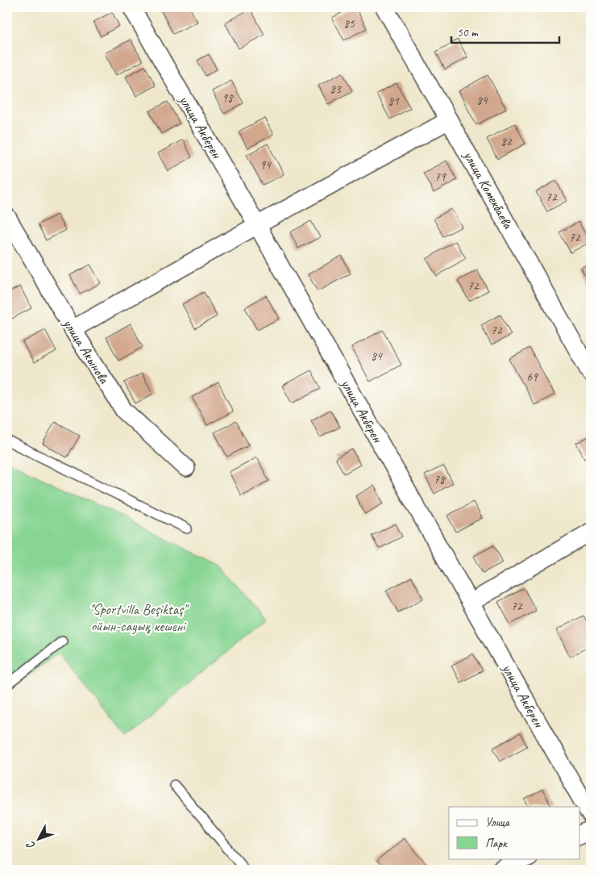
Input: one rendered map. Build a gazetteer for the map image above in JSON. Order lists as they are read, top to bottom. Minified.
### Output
{"streets":{"street":["улица Акберен","улица Комекбаева","улица Акынова"]},"parks":["\"Sportvilla Beşiktaş\" ойын-сауық кешені"],"house_numbers":["85","83","98","84","81","82","94","79","72","72","72","72","84","69","78","72"],"legend":["Улица","Парк"],"scale_bar":"50 m","north":"bottom left"}
